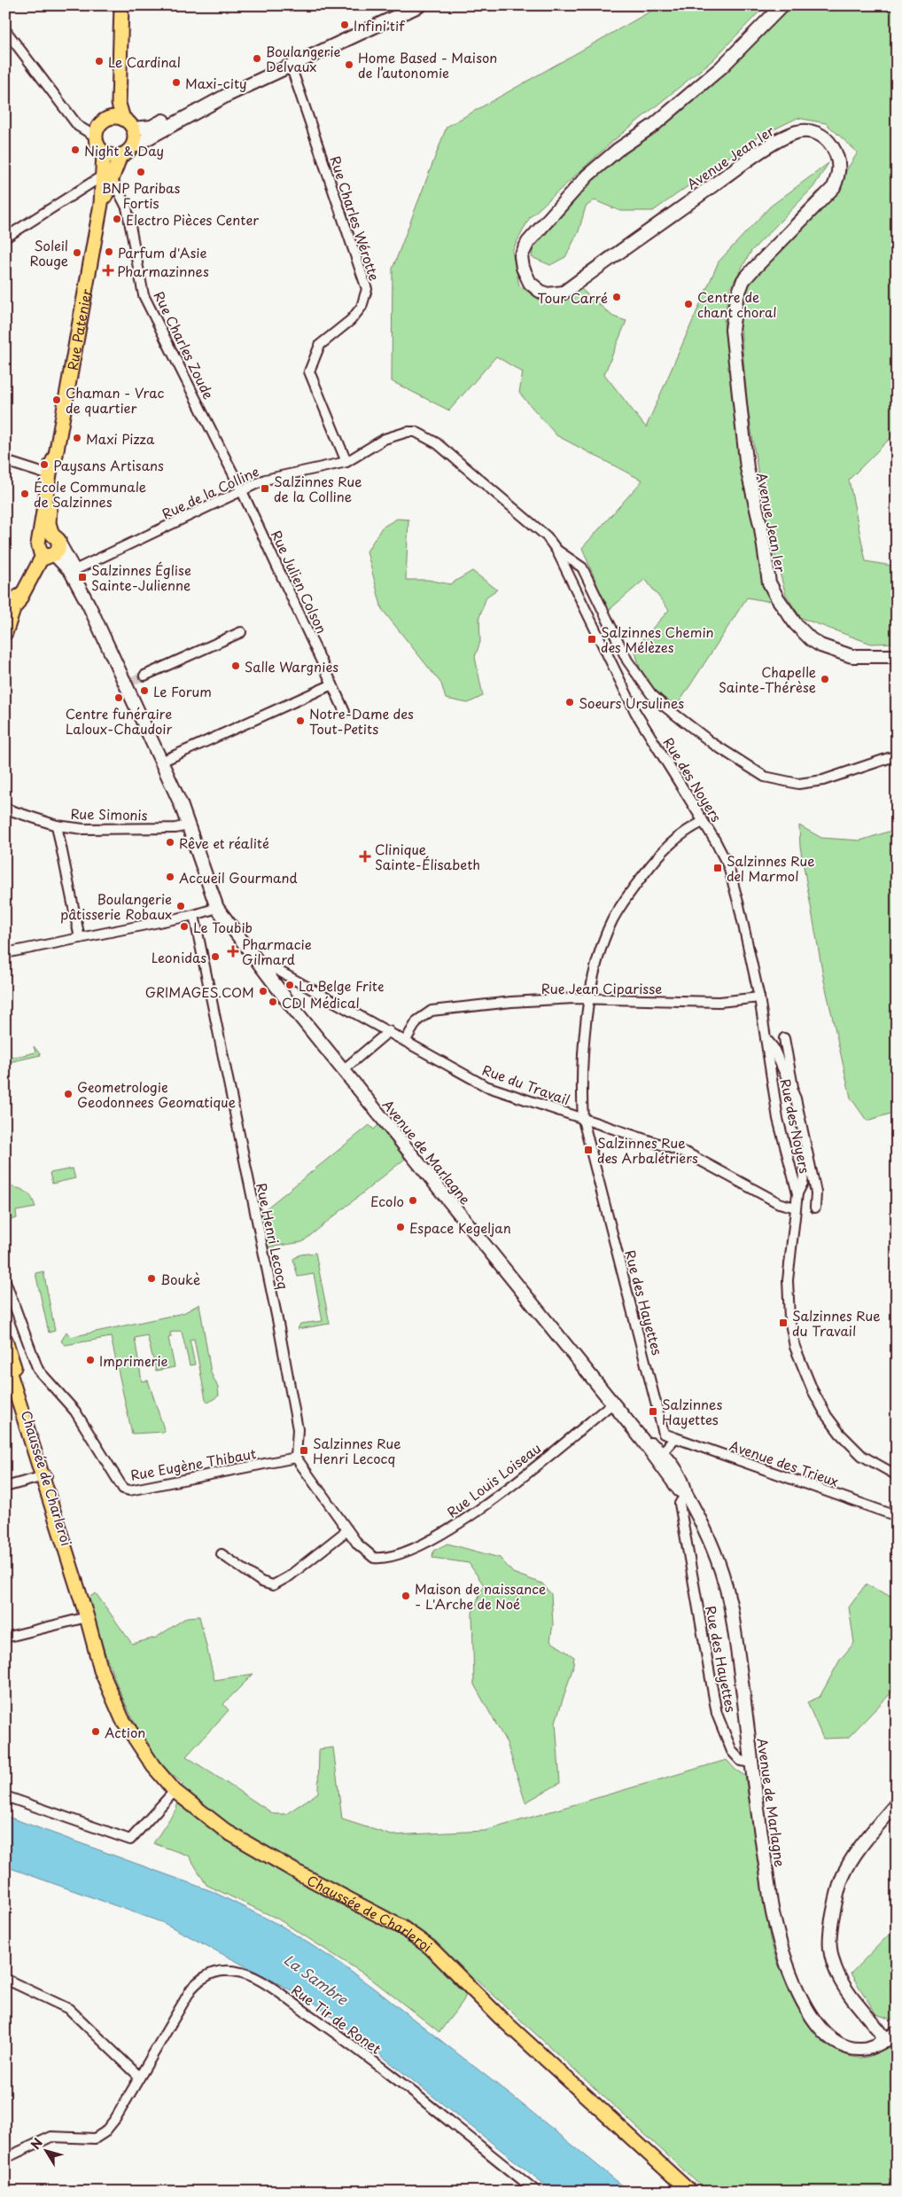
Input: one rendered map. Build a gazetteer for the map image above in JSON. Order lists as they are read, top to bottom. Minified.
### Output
{"streets":{"main road":["Avenue Jean Ier","Rue Patenier","Avenue de Marlagne","Chaussée de Charleroi"],"street":["Rue Charles Wérotte","Rue Charles Zoude","Rue de la Colline","Rue Julien Colson","Rue des Noyers","Rue Simonis","Rue Jean Ciparisse","Rue du Travail","Rue Henri Lecocq","Rue des Hayettes","Avenue des Trieux","Rue Eugène Thibaut","Rue Louis Loiseau","Rue Tir de Ronet"]},"crossings":[["Rue Charles Wérotte","Rue de la Colline"],["Rue Patenier","Rue Charles Zoude"],["Rue Patenier","Avenue de Marlagne"],["Rue Charles Zoude","Rue de la Colline"],["Rue Charles Zoude","Rue Julien Colson"],["Rue de la Colline","Rue Julien Colson"],["Rue de la Colline","Rue des Noyers"],["Rue de la Colline","Avenue de Marlagne"],["Rue des Noyers","Rue Jean Ciparisse"],["Rue des Noyers","Rue du Travail"],["Rue des Noyers","Rue des Hayettes"],["Rue Simonis","Avenue de Marlagne"],["Rue Jean Ciparisse","Rue du Travail"],["Rue Jean Ciparisse","Rue des Hayettes"],["Rue du Travail","Avenue de Marlagne"],["Rue du Travail","Rue des Hayettes"],["Avenue de Marlagne","Rue des Hayettes"],["Avenue de Marlagne","Rue Louis Loiseau"],["Rue Henri Lecocq","Rue Eugène Thibaut"],["Rue des Hayettes","Avenue des Trieux"]],"water":["La Sambre"],"places":{"other":["Infini'tif","Boulangerie Delvaux","Le Cardinal","Home Based - Maison de l’autonomie","Maxi-city","Night & Day","BNP Paribas Fortis","Electro Pièces Center","Parfum d'Asie","Soleil Rouge","Tour Carré","Centre de chant choral","Chaman - Vrac de quartier","Maxi Pizza","Paysans Artisans","École Communale de Salzinnes","Salle Wargnies","Chapelle Sainte-Thérèse","Le Forum","Centre funéraire Laloux-Chaudoir","Soeurs Ursulines","Notre-Dame des Tout-Petits","Rêve et réalité","Accueil Gourmand","Boulangerie pâtisserie Robaux","Le Toubib","Leonidas","La Belge Frite","GRIMAGES.COM","CDI Médical","Geometrologie Geodonnees Geomatique","Ecolo","Espace Kegeljan","Boukè","Imprimerie","Maison de naissance - L'Arche de Noé","Action"],"health":["Pharmazinnes","Clinique Sainte-Élisabeth","Pharmacie Gilmard"],"transit":["Salzinnes Rue de la Colline","Salzinnes Église Sainte-Julienne","Salzinnes Chemin des Mélèzes","Salzinnes Rue del Marmol","Salzinnes Rue des Arbalétriers","Salzinnes Rue du Travail","Salzinnes Hayettes","Salzinnes Rue Henri Lecocq"]},"north":"top left"}
